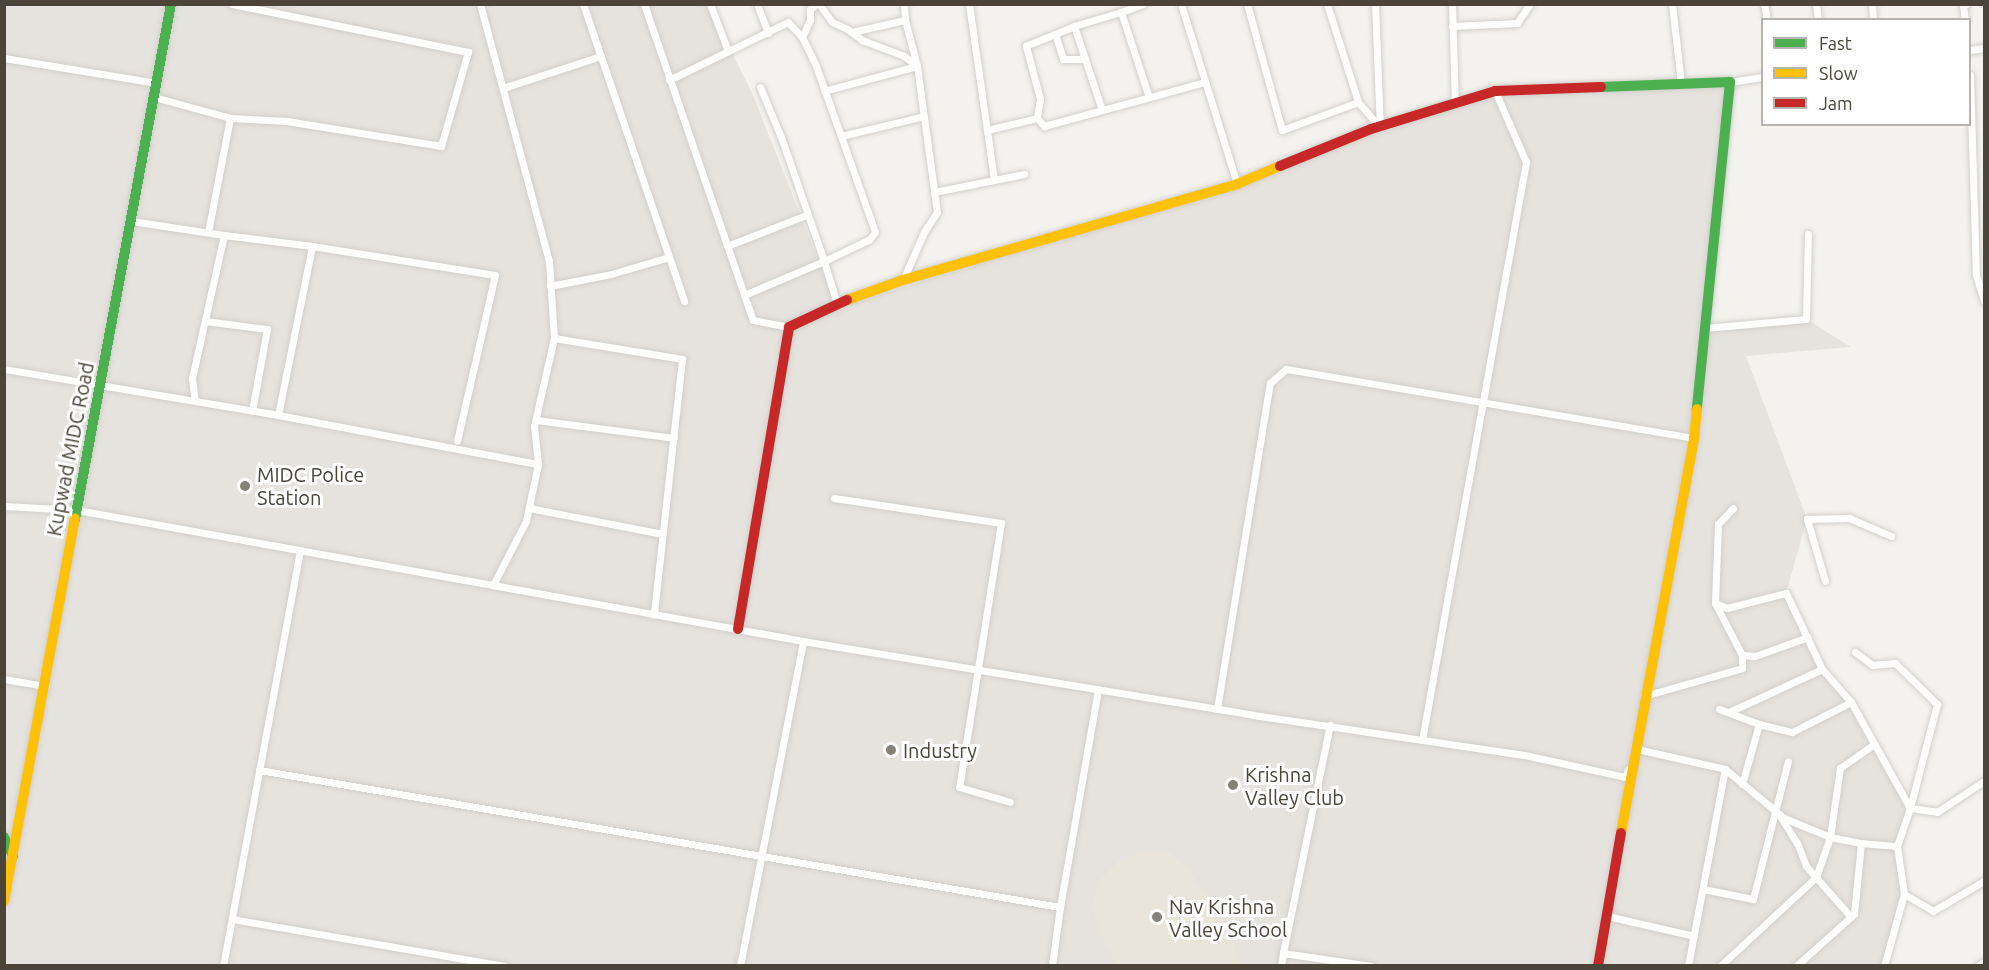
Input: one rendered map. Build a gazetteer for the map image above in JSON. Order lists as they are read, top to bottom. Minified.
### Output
{"streets":{"street":["Kupwad MIDC Road"]},"places":["MIDC Police Station","Industry","Krishna Valley Club","Nav Krishna Valley School"],"legend":["Fast","Slow","Jam"]}
